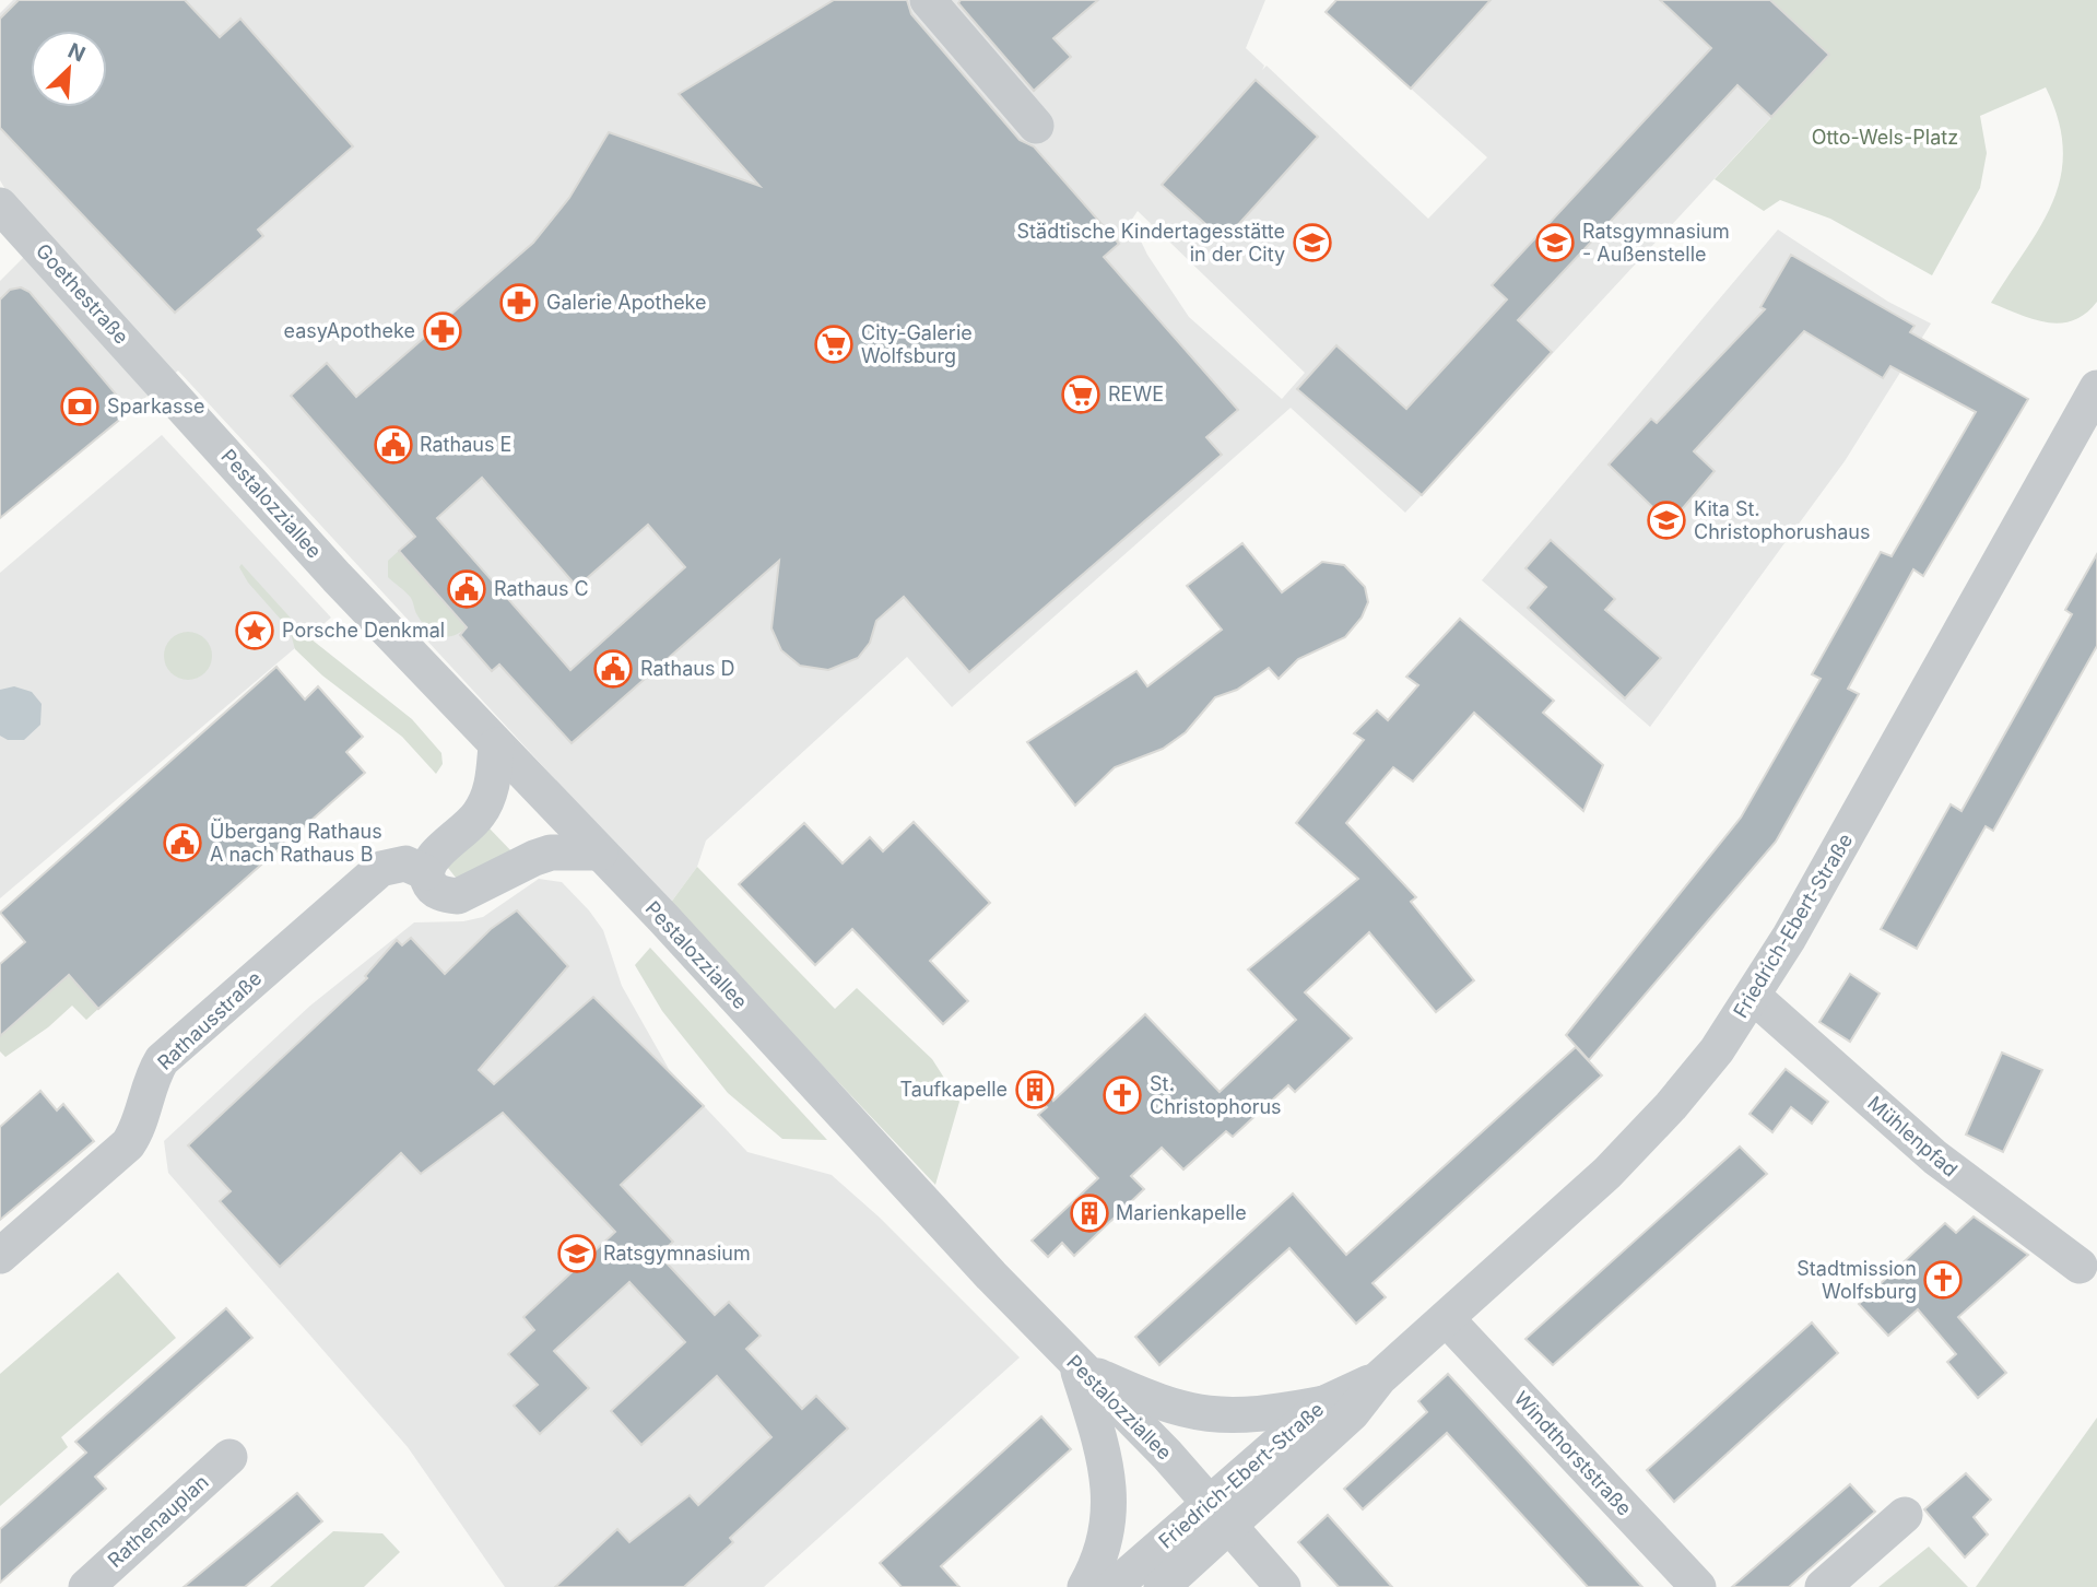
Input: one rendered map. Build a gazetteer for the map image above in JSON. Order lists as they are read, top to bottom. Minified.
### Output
{"streets":{"street":["Goethestraße","Pestalozziallee","Friedrich-Ebert-Straße","Rathausstraße","Mühlenpfad","Windthorststraße","Rathenauplan"]},"crossings":[["Goethestraße","Pestalozziallee"],["Pestalozziallee","Friedrich-Ebert-Straße"],["Friedrich-Ebert-Straße","Mühlenpfad"],["Friedrich-Ebert-Straße","Windthorststraße"]],"parks":["Otto-Wels-Platz"],"places":{"school or university":["Städtische Kindertagesstätte in der City","Ratsgymnasium - Außenstelle","Kita St. Christophorushaus","Ratsgymnasium"],"pharmacy":["Galerie Apotheke","easyApotheke"],"supermarket":["City-Galerie Wolfsburg","REWE"],"bank":["Sparkasse"],"public building":["Rathaus E","Rathaus C","Rathaus D","Übergang Rathaus A nach Rathaus B"],"place":["Porsche Denkmal"],"building":["Taufkapelle","Marienkapelle"],"church":["St. Christophorus","Stadtmission Wolfsburg"]},"north":"top right"}
